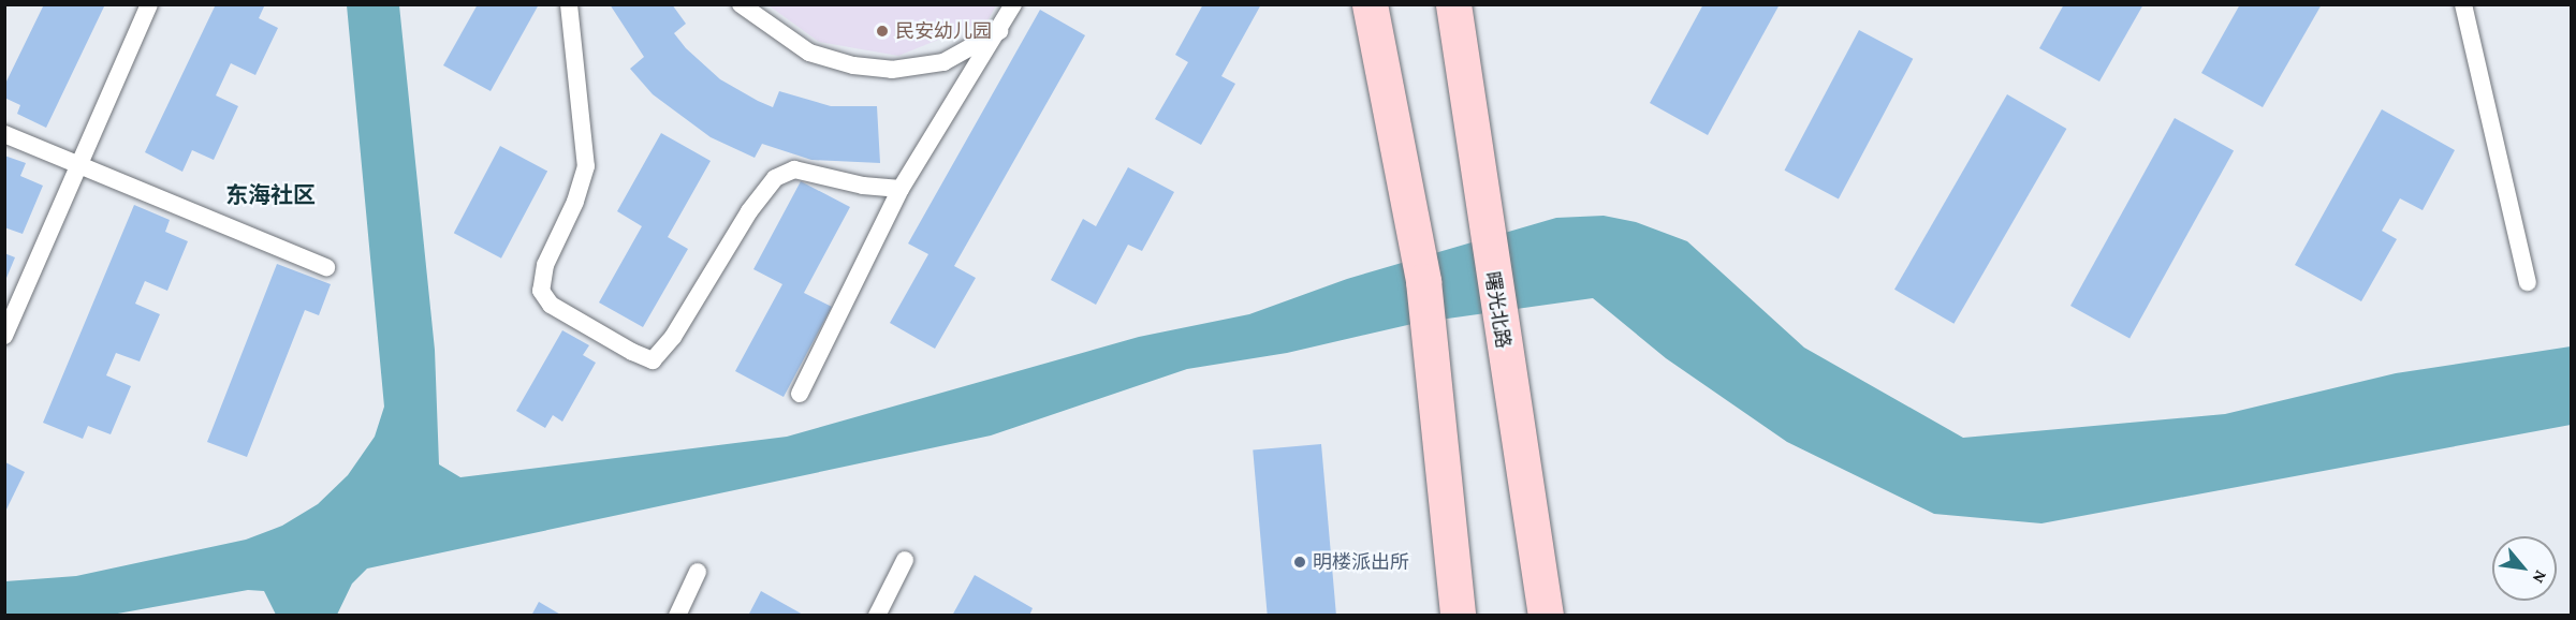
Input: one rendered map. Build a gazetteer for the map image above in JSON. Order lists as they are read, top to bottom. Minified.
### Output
{"streets":{"main road":["曙光北路"]},"districts":["东海社区"],"places":["民安幼儿园","明楼派出所"],"north":"bottom right"}
